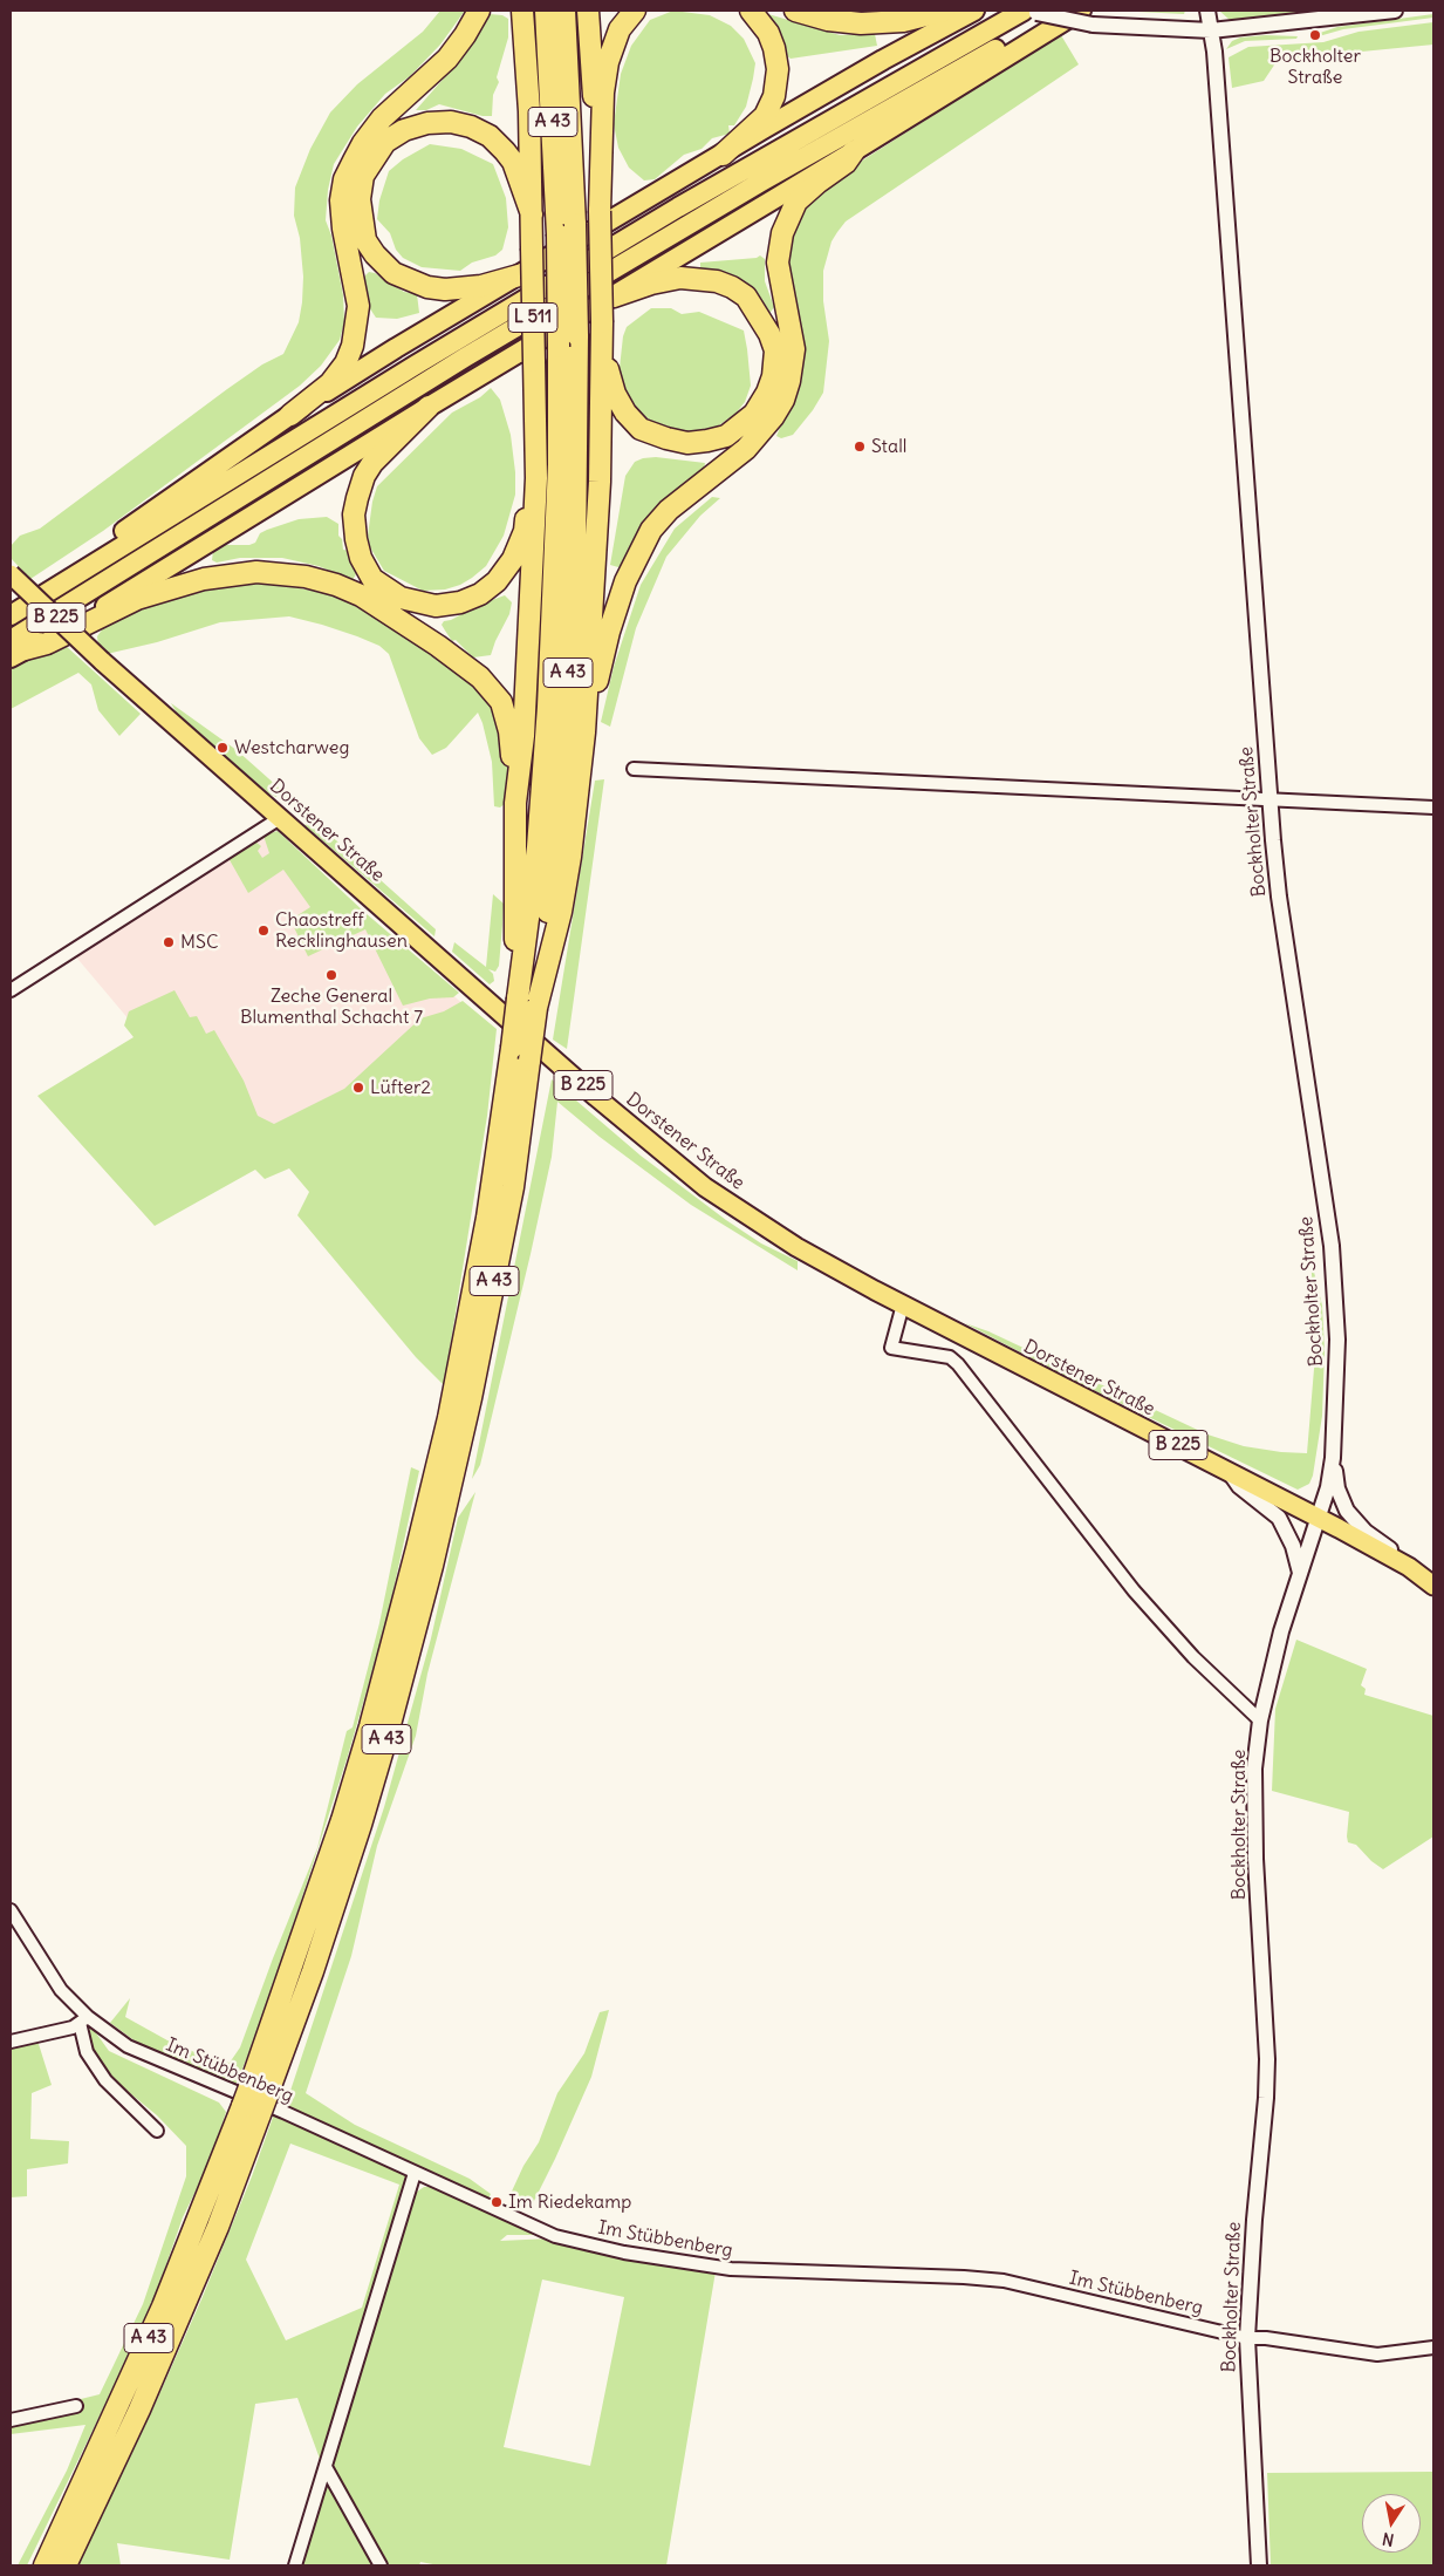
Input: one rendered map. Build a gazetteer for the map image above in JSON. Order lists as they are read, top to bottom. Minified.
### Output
{"streets":{"highway":["A 43","L 511"],"main road":["B 225","Dorstener Straße"],"street":["Bockholter Straße","Im Stübbenberg"]},"crossings":[["B 225","Bockholter Straße"],["B 225","Dorstener Straße"],["Bockholter Straße","Dorstener Straße"],["Bockholter Straße","Im Stübbenberg"]],"places":["Bockholter Straße","Stall","Westcharweg","Chaostreff Recklinghausen","MSC","Zeche General Blumenthal Schacht 7","Lüfter2","Im Riedekamp"],"north":"bottom"}
